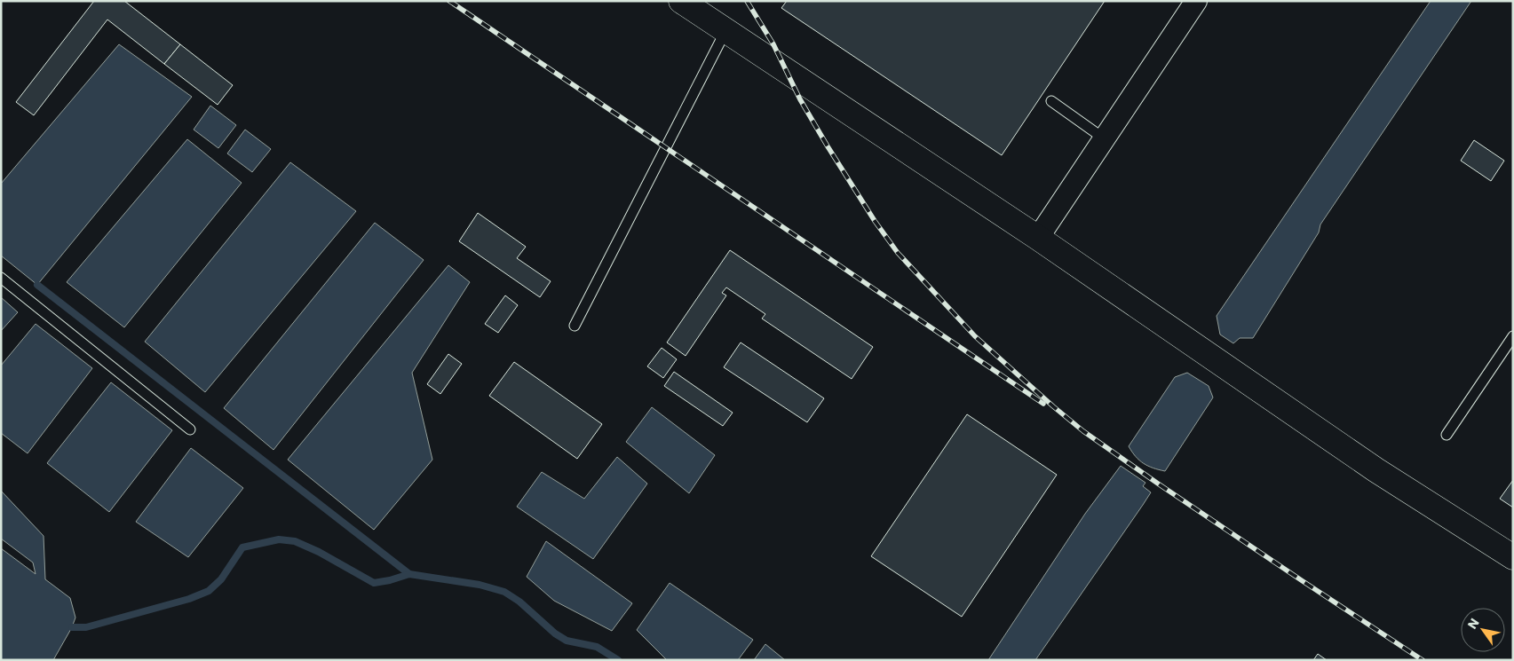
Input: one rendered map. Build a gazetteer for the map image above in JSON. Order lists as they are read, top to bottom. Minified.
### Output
{"north":"top left"}
